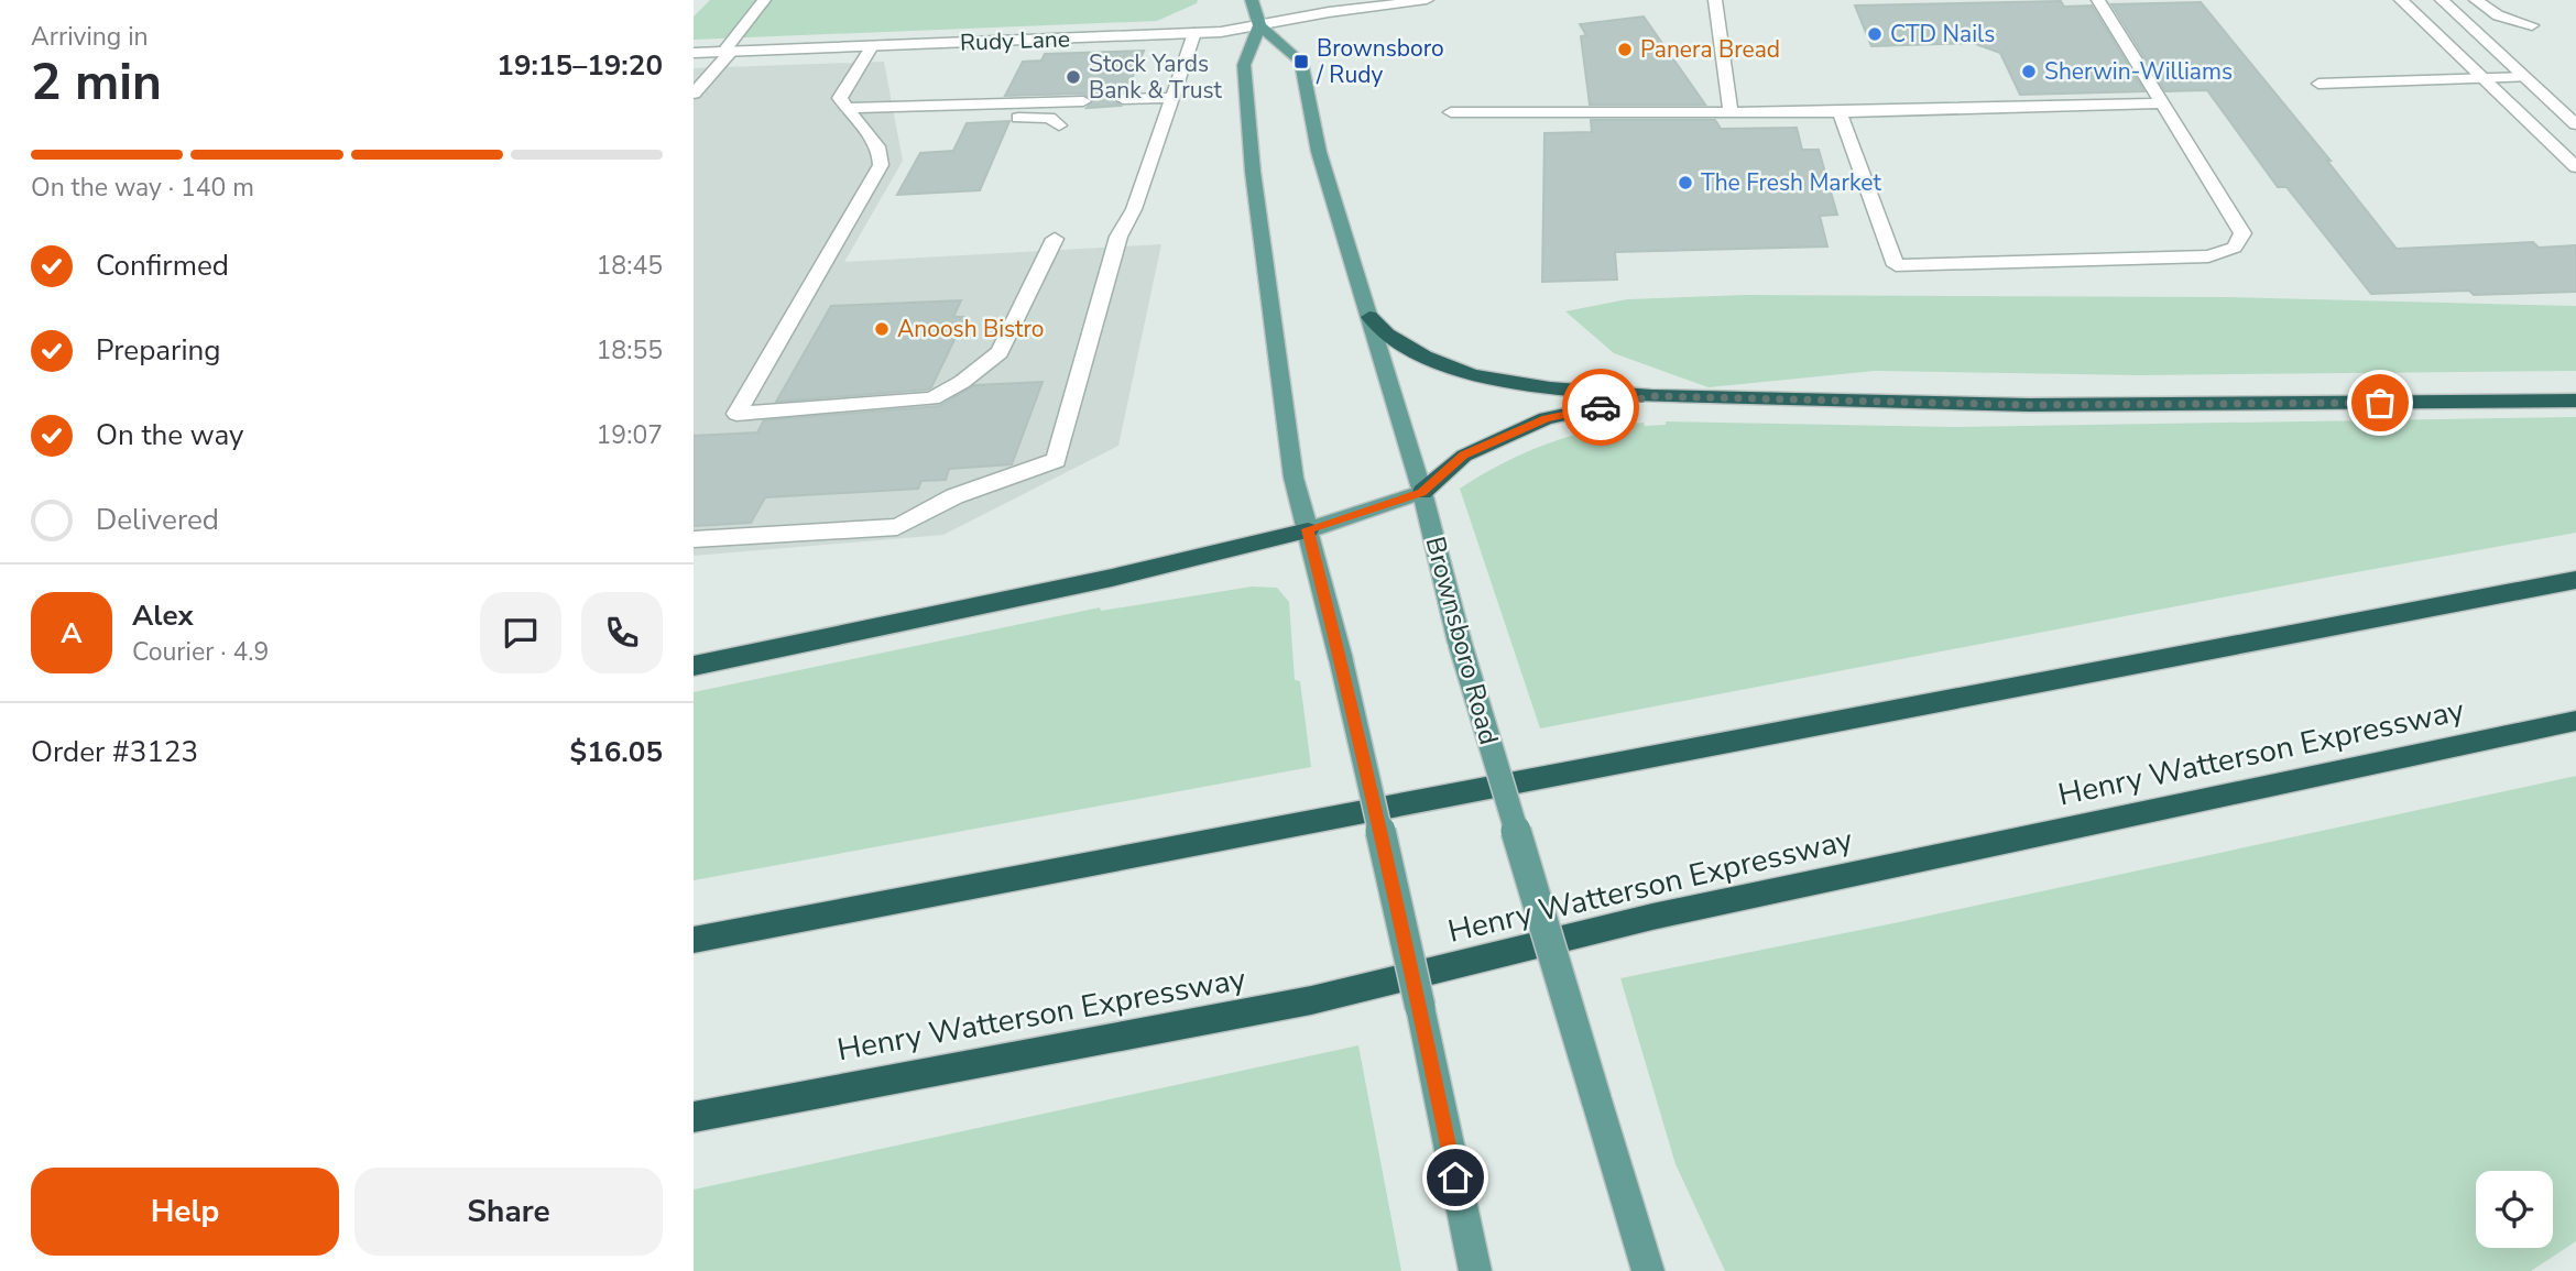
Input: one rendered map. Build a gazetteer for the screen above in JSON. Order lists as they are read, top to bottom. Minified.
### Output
{"streets":{"highway":["Henry Watterson Expressway"],"main road":["Brownsboro Road"],"street":["Rudy Lane"]},"crossings":[["Rudy Lane","Brownsboro Road"]],"places":{"other":["CTD Nails","Panera Bread","Sherwin-Williams","Stock Yards Bank & Trust","The Fresh Market","Anoosh Bistro"],"transit":["Brownsboro / Rudy"]},"page":{"heading":["2 min","Arriving in","19:15–19:20"],"panel":["Alex","Courier · 4.9","Order #3123","$16.05"],"bar":"On the way · 140 m","list":[["Confirmed","18:45"],["Preparing","18:55"],["On the way","19:07"],"Delivered"],"round":"A","buttons":["Help","Share"]}}
